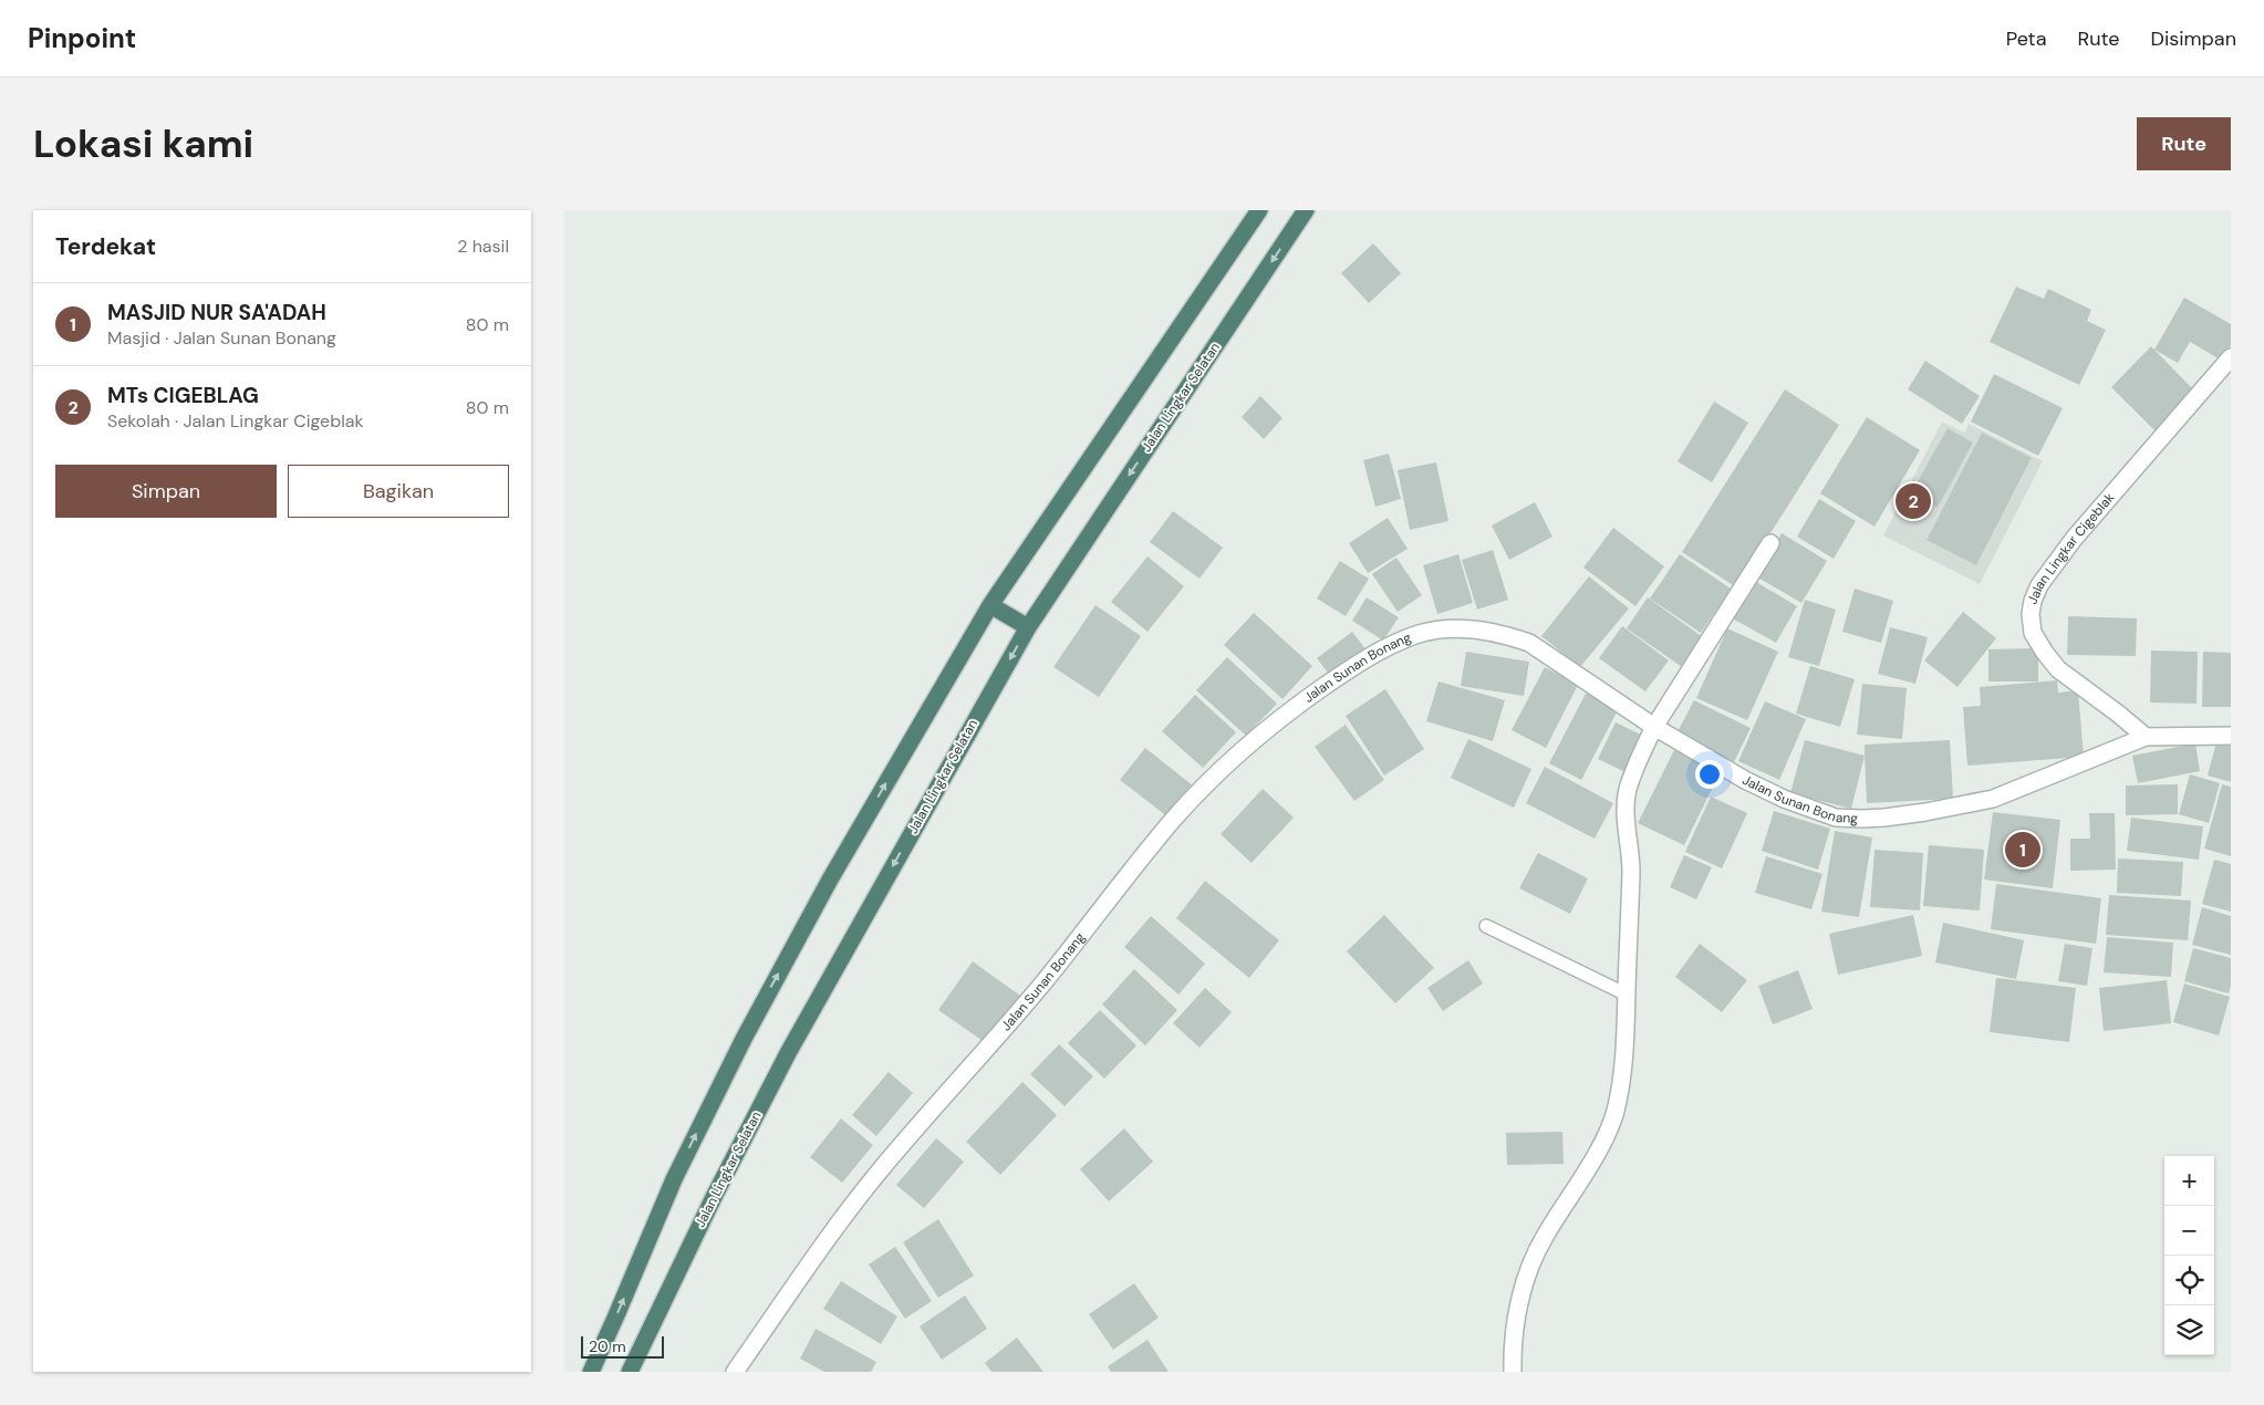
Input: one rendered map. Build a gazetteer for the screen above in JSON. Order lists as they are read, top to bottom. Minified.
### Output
{"streets":{"highway":["Jalan Lingkar Selatan"],"street":["Jalan Lingkar Cigeblak","Jalan Sunan Bonang"]},"crossings":[["Jalan Lingkar Cigeblak","Jalan Sunan Bonang"]],"scale_bar":"20 m","page":{"header":"Pinpoint","nav":["Peta","Rute","Disimpan"],"buttons":["Rute",["Simpan","Bagikan"]],"title":"Lokasi kami","heading":["Terdekat","2 hasil"],"list":[{"mark":"1","name":"MASJID NUR SA'ADAH","note":"Masjid · Jalan Sunan Bonang","value":"80 m"},{"mark":"2","name":"MTs CIGEBLAG","note":"Sekolah · Jalan Lingkar Cigeblak","value":"80 m"}],"pins":["2","1"],"map_buttons":["+","−"],"scale":"20 m"}}
